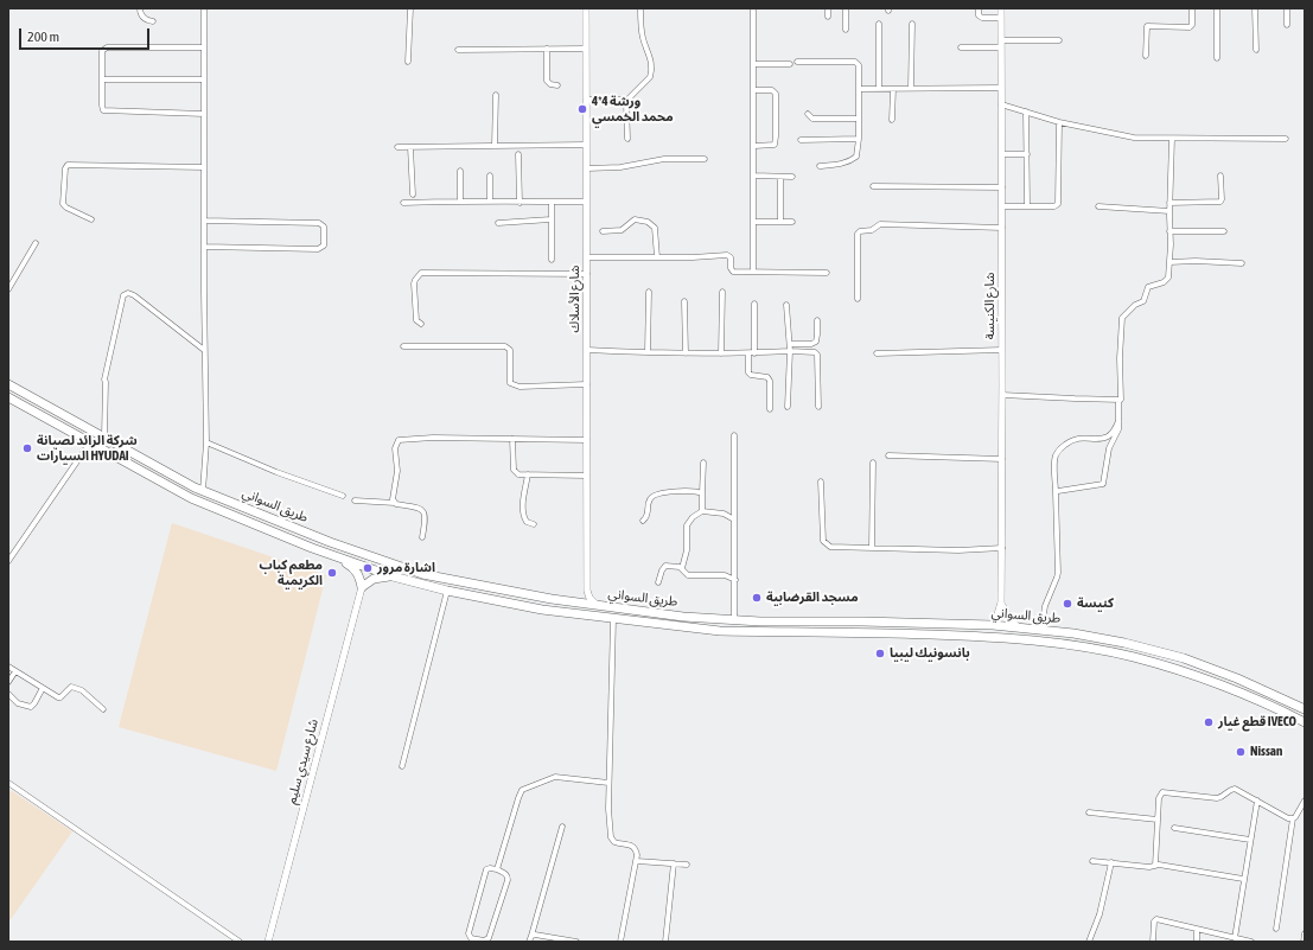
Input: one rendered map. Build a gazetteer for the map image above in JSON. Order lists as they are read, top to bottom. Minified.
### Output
{"streets":{"highway":["طريق السواني"],"main road":["شارع الأسلاك","شارع الكنيسة","شارع سيدي سليم"]},"crossings":[["شارع الكنيسة","طريق السواني"]],"places":["4*4 ورشة محمد الخمسي","شركة الرائد لصيانة السيارات HYUDAI","اشارة مرور","مطعم كباب الكريمية","مسجد القرضابية","كنيسة","بانسونيك ليبيا","قطع غيار IVECO","Nissan"],"scale_bar":"200 m"}
